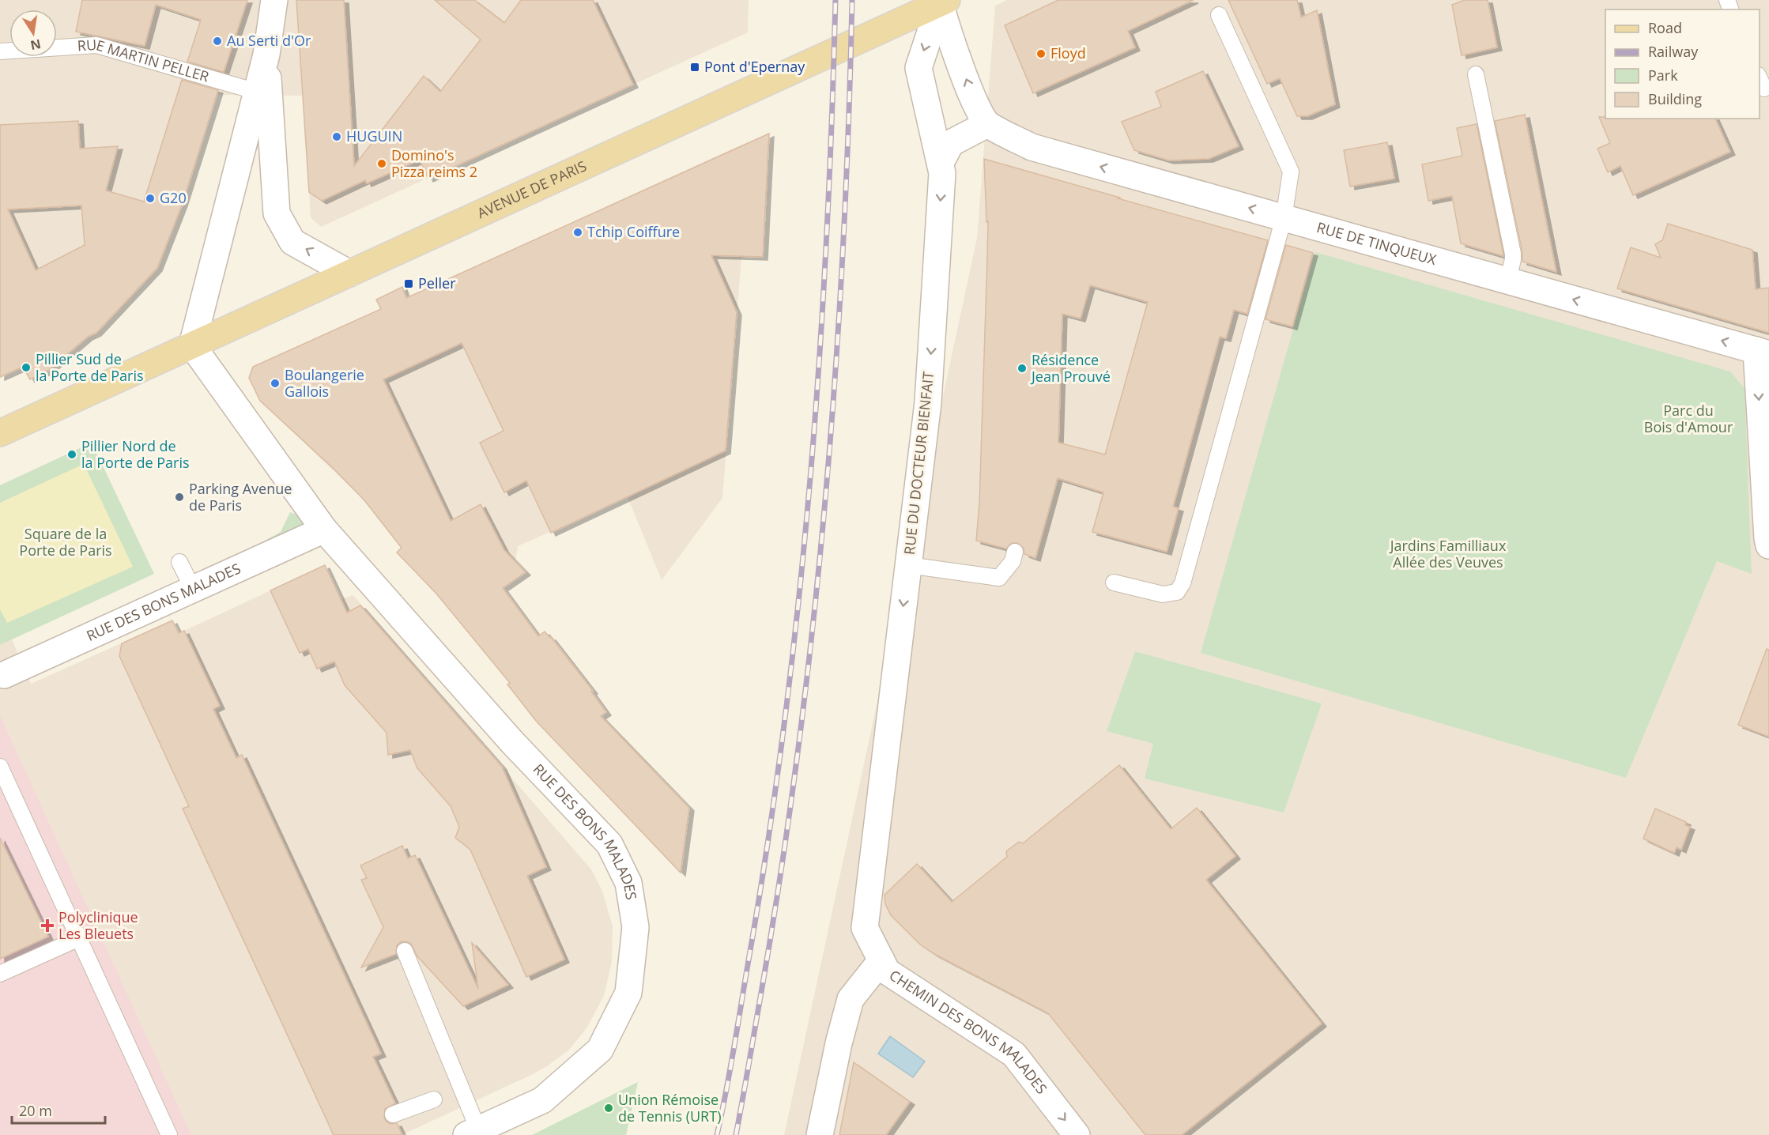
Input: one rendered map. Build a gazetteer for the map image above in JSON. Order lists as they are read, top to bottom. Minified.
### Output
{"streets":{"main road":["AVENUE DE PARIS"],"street":["RUE DE TINQUEUX","RUE DU DOCTEUR BIENFAIT","RUE DES BONS MALADES","CHEMIN DES BONS MALADES"],"lane":["RUE MARTIN PELLER"]},"crossings":[["AVENUE DE PARIS","RUE DU DOCTEUR BIENFAIT"],["AVENUE DE PARIS","RUE DES BONS MALADES"],["RUE DU DOCTEUR BIENFAIT","CHEMIN DES BONS MALADES"]],"one_way":["RUE DE TINQUEUX","RUE DU DOCTEUR BIENFAIT","CHEMIN DES BONS MALADES"],"parks":["Parc du Bois d'Amour","Square de la Porte de Paris","Jardins Familliaux Allée des Veuves"],"places":{"other":["Au Serti d'Or","Floyd","HUGUIN","Domino's Pizza reims 2","G20","Tchip Coiffure","Pillier Sud de la Porte de Paris","Résidence Jean Prouvé","Boulangerie Gallois","Pillier Nord de la Porte de Paris","Parking Avenue de Paris","Union Rémoise de Tennis (URT)"],"transit":["Pont d'Epernay","Peller"],"health":["Polyclinique Les Bleuets"]},"legend":["Road","Railway","Park","Building"],"scale_bar":"20 m","north":"bottom"}
